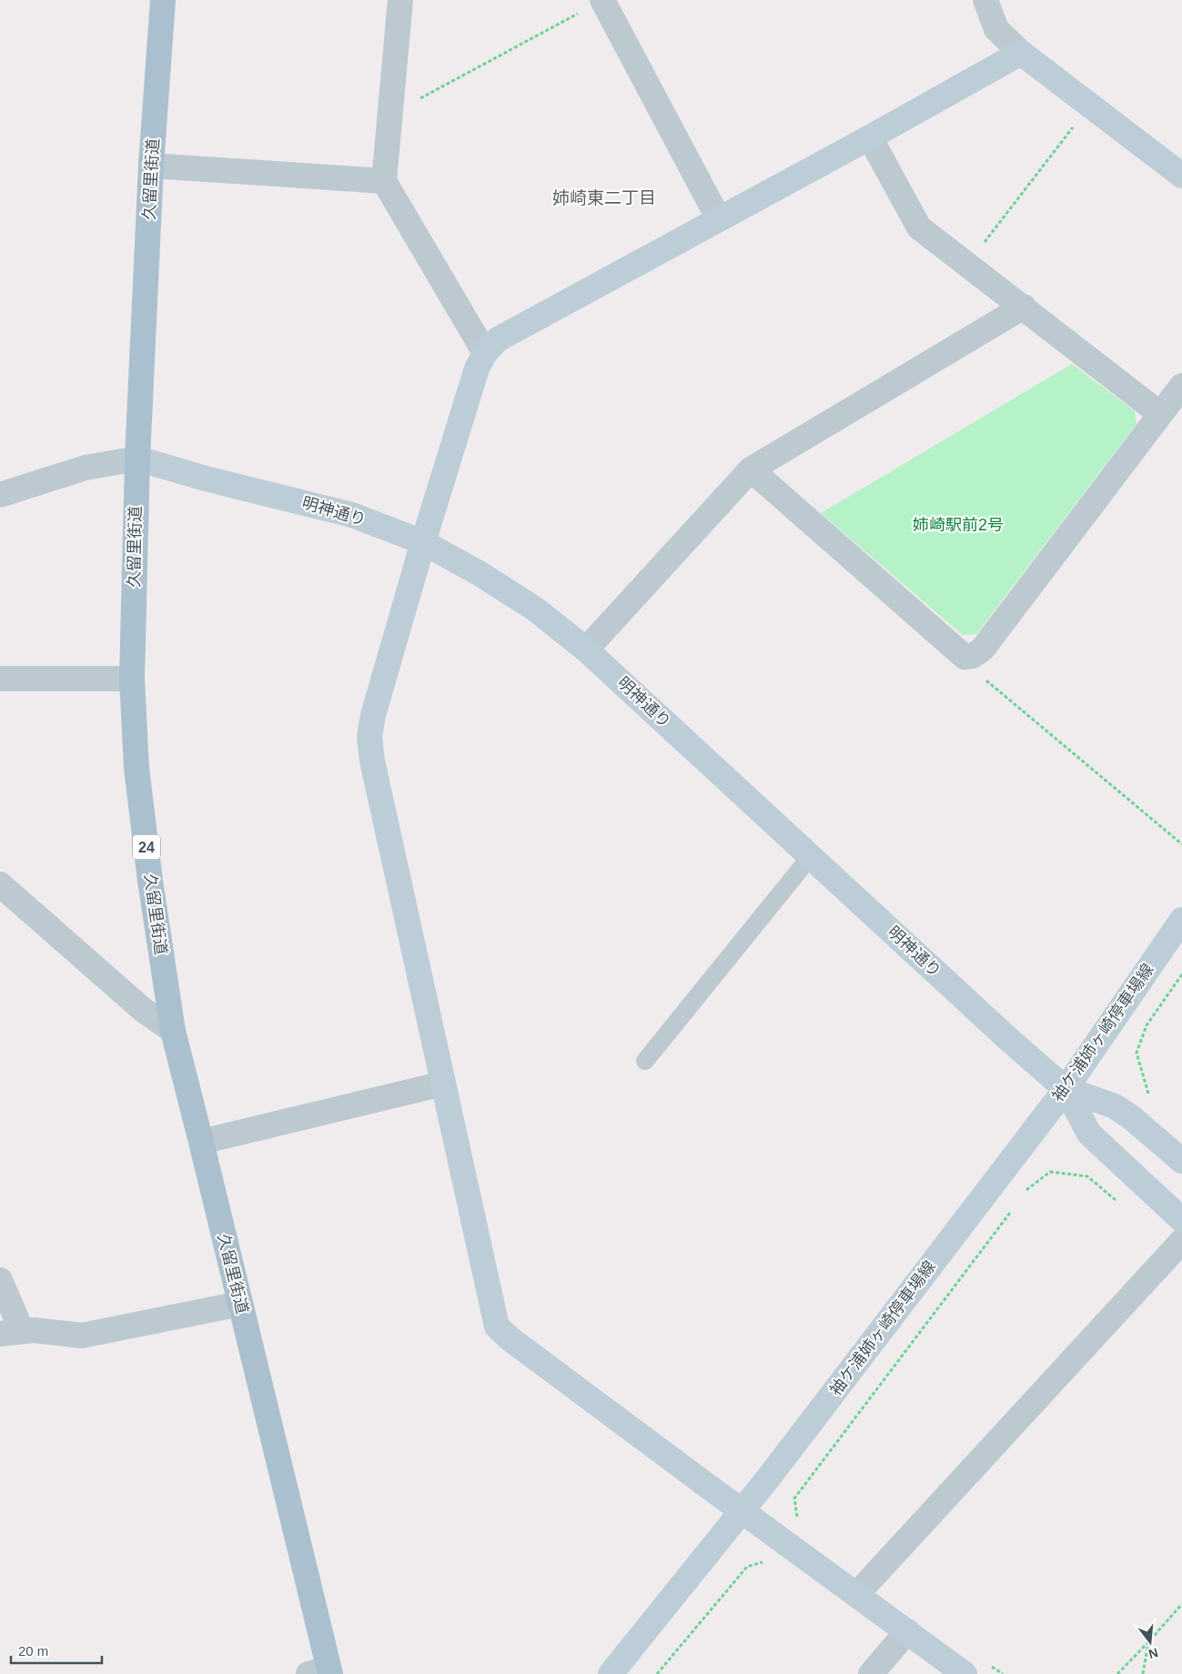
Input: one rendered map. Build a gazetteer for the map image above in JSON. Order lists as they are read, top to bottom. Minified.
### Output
{"streets":{"main road":["久留里街道","24"],"street":["明神通り","袖ケ浦姉ヶ崎停車場線"]},"crossings":[["久留里街道","明神通り"],["明神通り","袖ケ浦姉ヶ崎停車場線"]],"districts":["姉崎東二丁目"],"parks":["姉崎駅前2号"],"scale_bar":"20 m","north":"bottom"}
